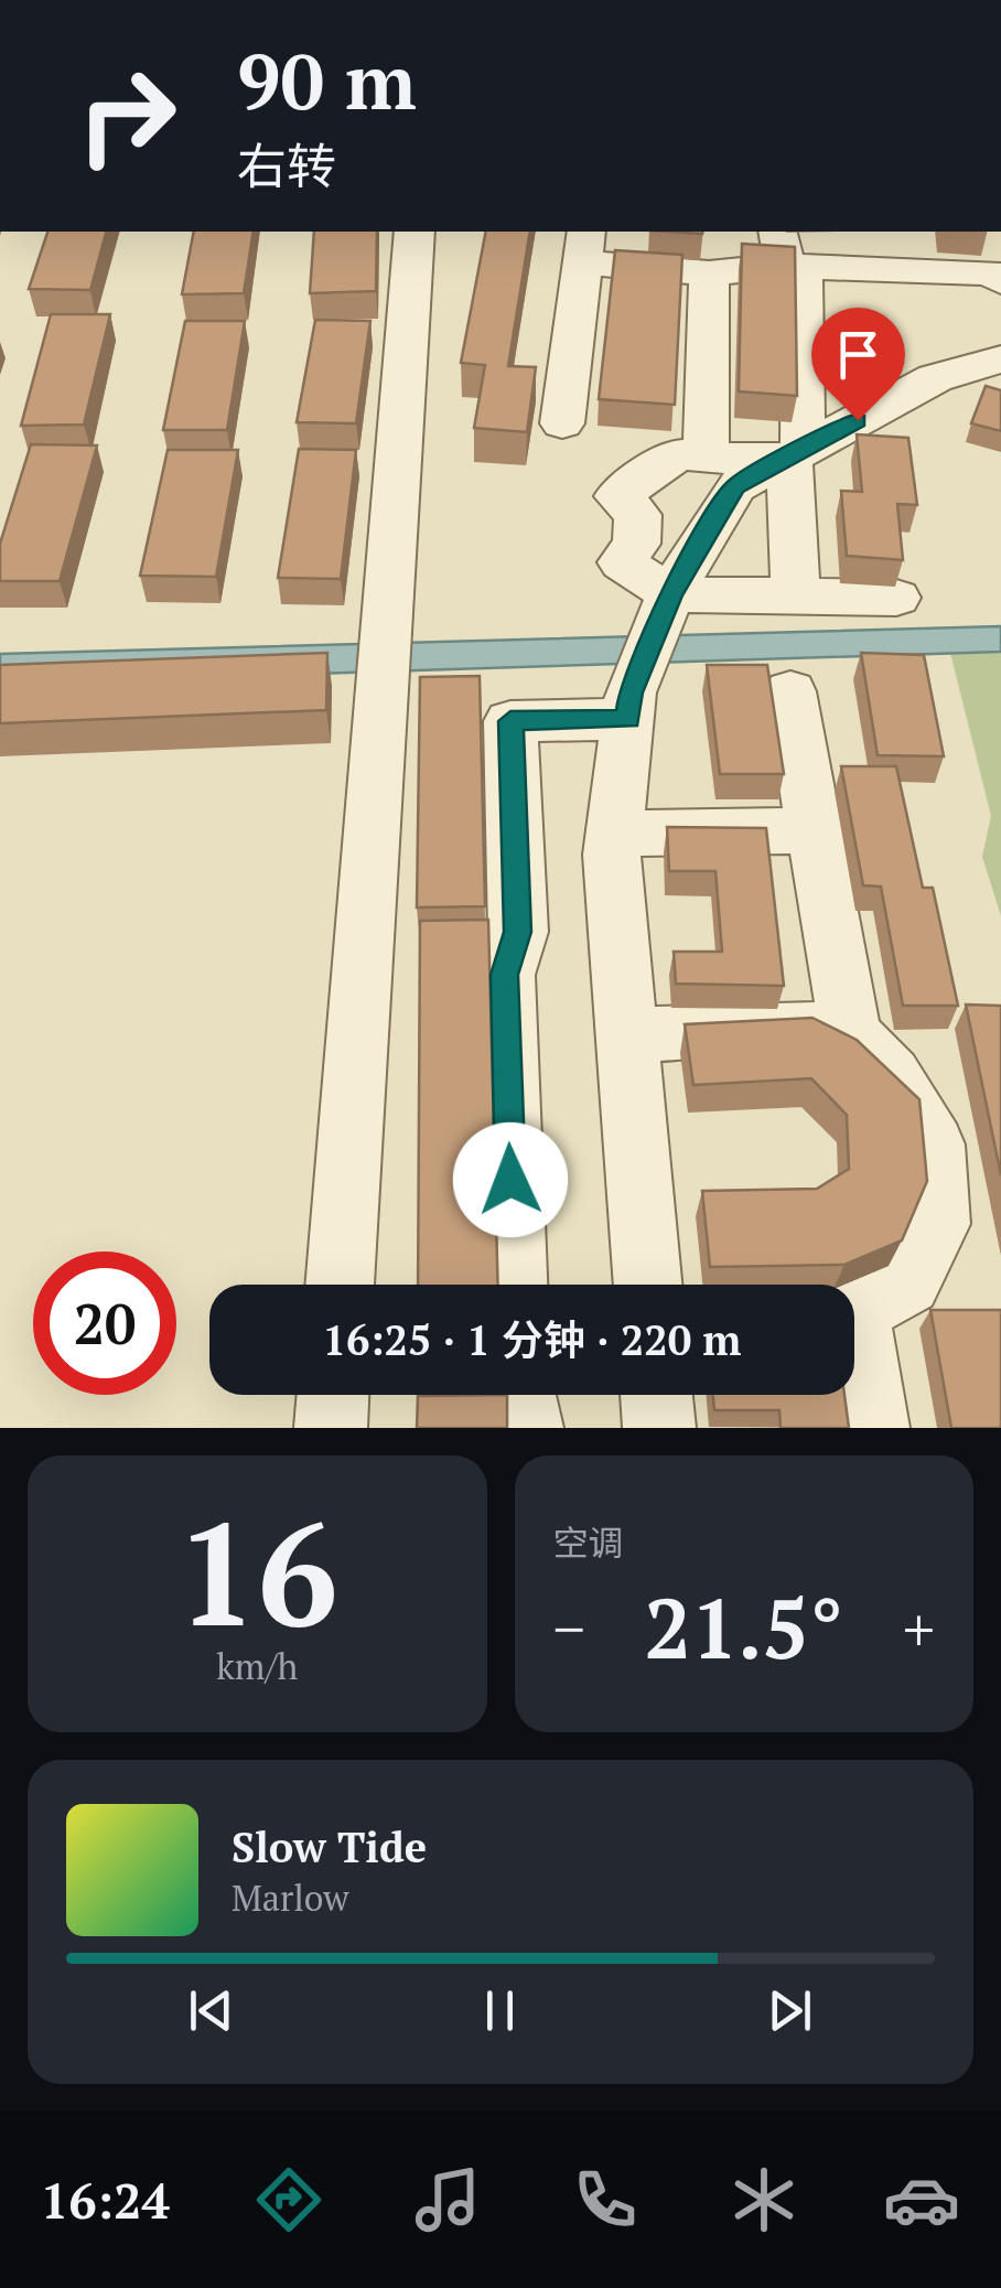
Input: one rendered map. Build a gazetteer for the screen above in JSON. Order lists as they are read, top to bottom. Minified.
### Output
{"page":{"turn":["90 m","右转"],"limit":"20","trip":"16:25 · 1 分钟 · 220 m","tile":[["16","km/h"],"空调"],"heat":["−","21.5°","+"],"song":["Slow Tide","Marlow"],"tabs":"16:24"}}
